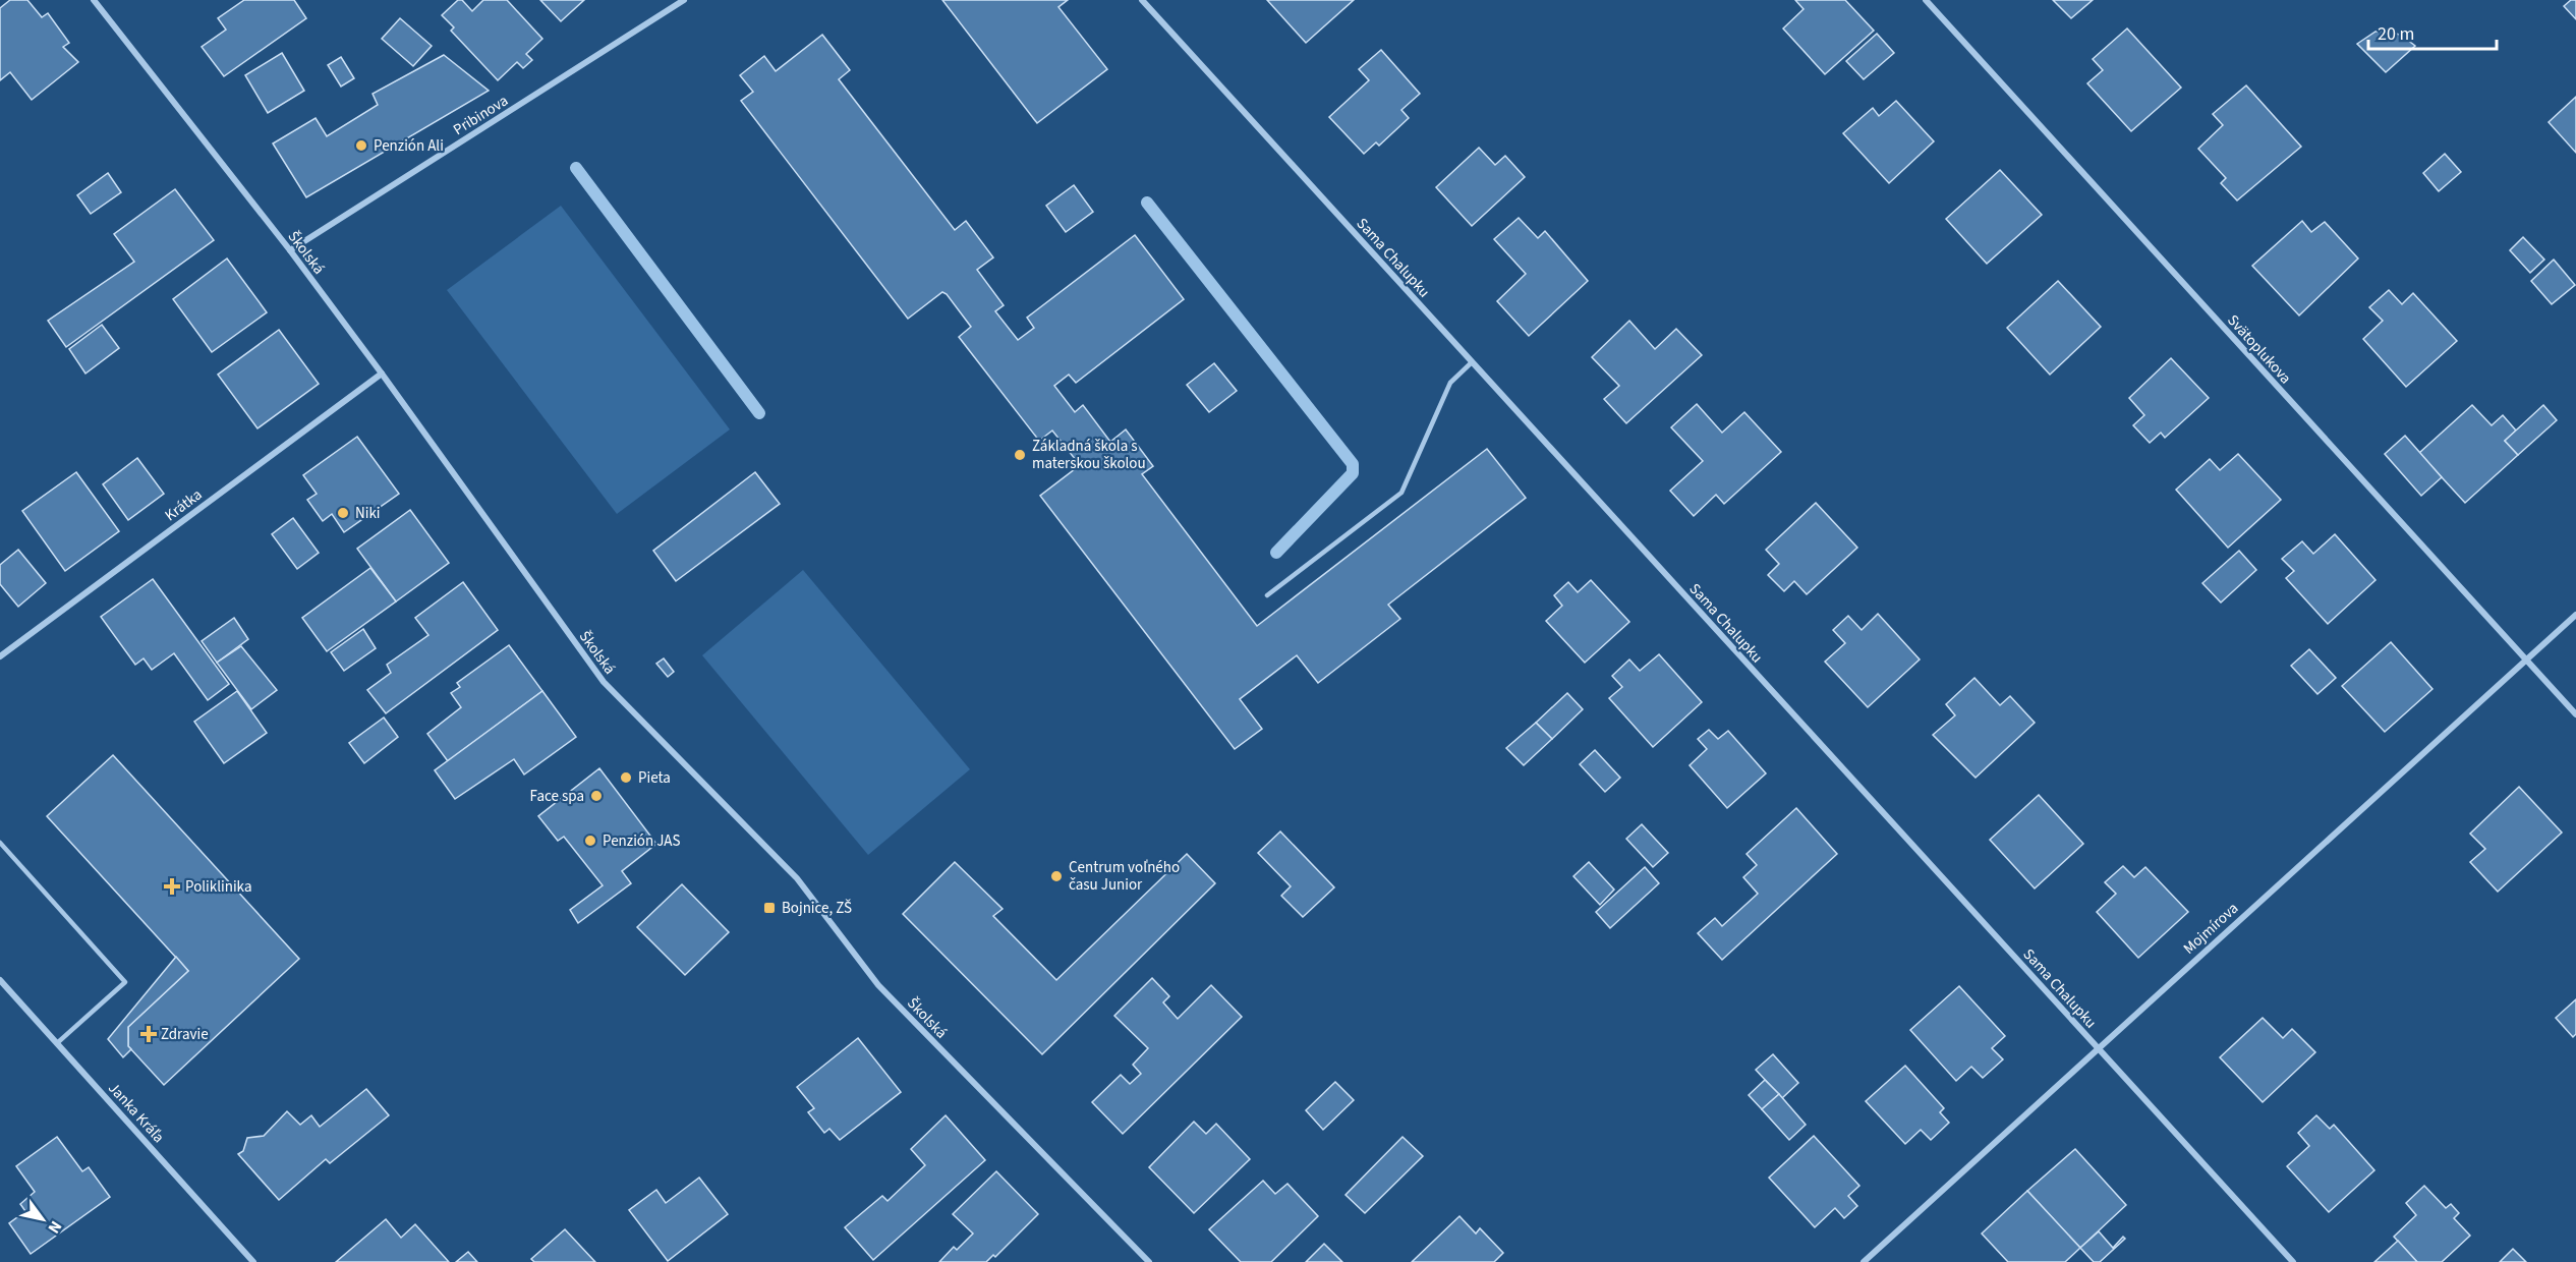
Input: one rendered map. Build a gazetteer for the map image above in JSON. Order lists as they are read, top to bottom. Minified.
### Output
{"streets":{"street":["Pribinova","Školská","Sama Chalupku","Svätoplukova","Krátka","Mojmírova","Janka Kráľa"]},"crossings":[["Pribinova","Školská"],["Školská","Krátka"],["Sama Chalupku","Mojmírova"],["Svätoplukova","Mojmírova"]],"places":{"other":["Penzión Ali","Základná škola s materskou školou","Niki","Pieta","Face spa","Penzión JAS","Centrum voľného času Junior"],"health":["Poliklinika","Zdravie"],"transit":["Bojnice, ZŠ"]},"scale_bar":"20 m","north":"bottom right"}
